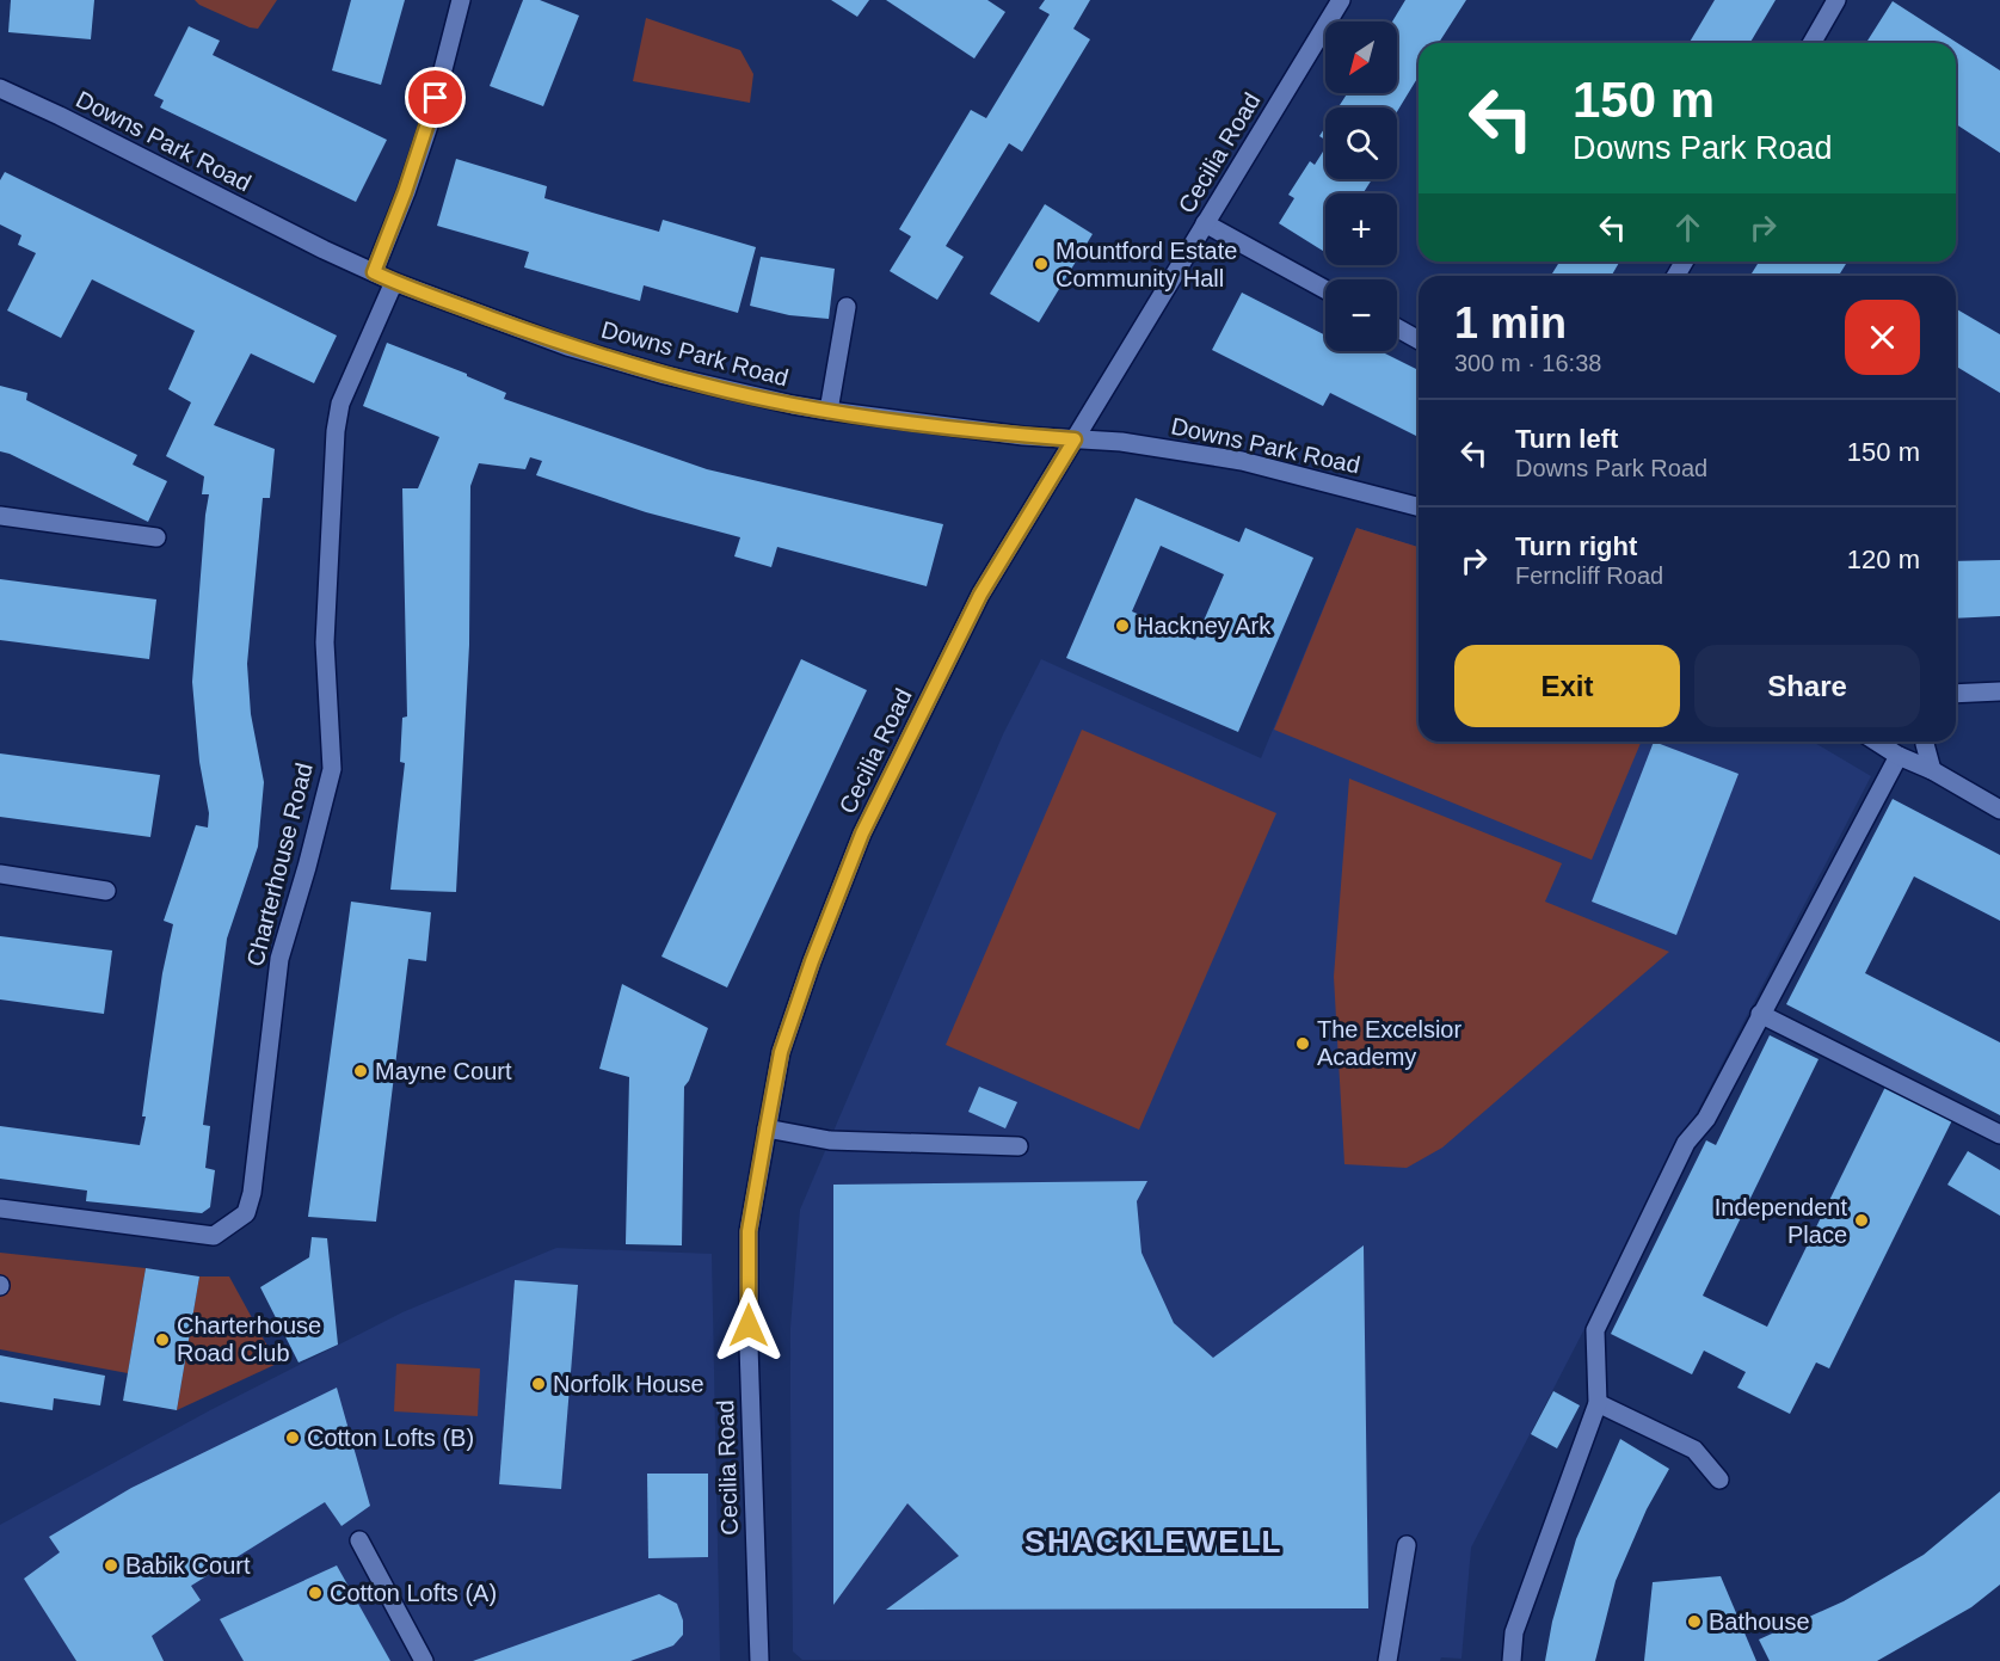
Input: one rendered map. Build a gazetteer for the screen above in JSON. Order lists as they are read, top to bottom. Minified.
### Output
{"streets":{"street":["Downs Park Road","Cecilia Road","Charterhouse Road"]},"crossings":[["Downs Park Road","Cecilia Road"],["Downs Park Road","Charterhouse Road"]],"districts":["SHACKLEWELL"],"places":["Mountford Estate Community Hall","Hackney Ark","The Excelsior Academy","Mayne Court","Independent Place","Charterhouse Road Club","Norfolk House","Cotton Lofts (B)","Babik Court","Cotton Lofts (A)","Bathouse"],"north":"bottom left","page":{"map_buttons":["+","−"],"turn":["150 m","Downs Park Road"],"heading":["1 min","300 m · 16:38"],"list":[{"name":"Turn left","note":"Downs Park Road","value":"150 m"},{"name":"Turn right","note":"Ferncliff Road","value":"120 m"}],"buttons":["Exit","Share"]}}
